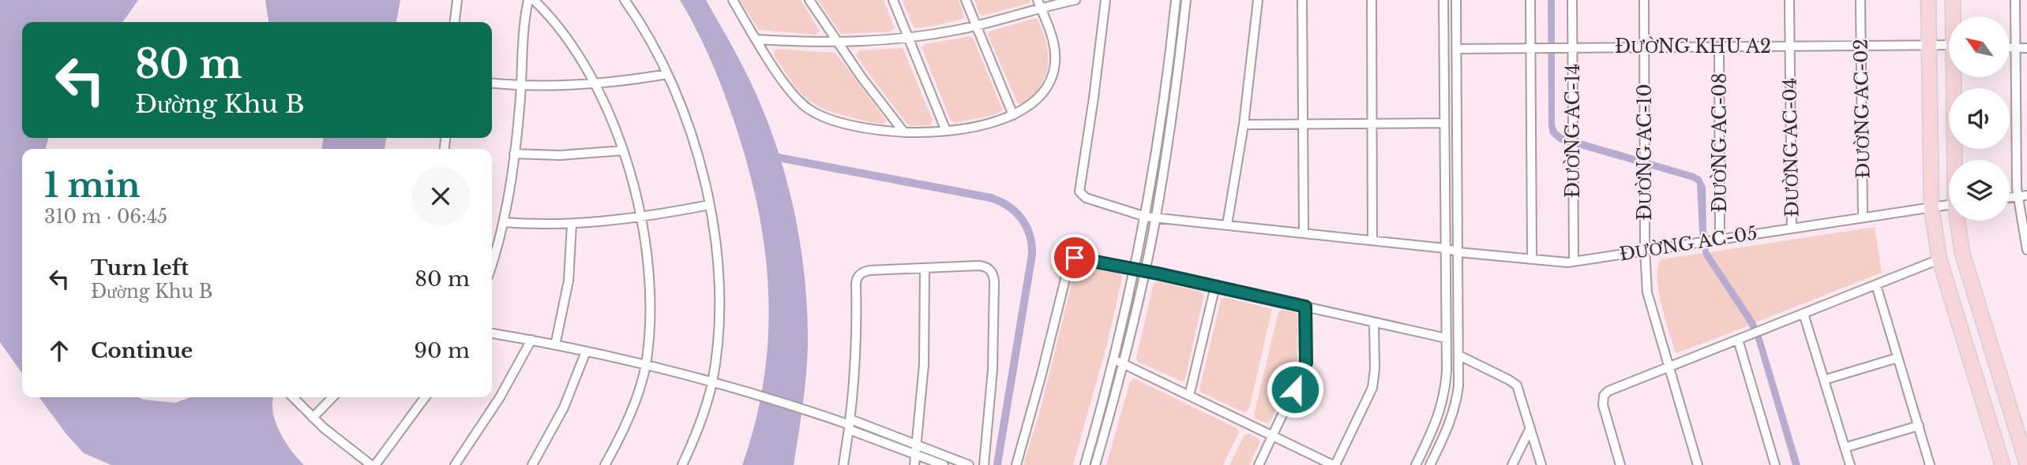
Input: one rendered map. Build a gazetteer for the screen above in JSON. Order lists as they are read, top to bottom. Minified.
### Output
{"streets":{"street":["ĐƯỜNG KHU A2","ĐƯỜNG AC-02","ĐƯỜNG AC-14","ĐƯỜNG AC-08","ĐƯỜNG AC-04","ĐƯỜNG AC-10","ĐƯỜNG AC-05"]},"crossings":[["ĐƯỜNG KHU A2","ĐƯỜNG AC-02"],["ĐƯỜNG KHU A2","ĐƯỜNG AC-14"],["ĐƯỜNG KHU A2","ĐƯỜNG AC-08"],["ĐƯỜNG KHU A2","ĐƯỜNG AC-04"],["ĐƯỜNG KHU A2","ĐƯỜNG AC-10"],["ĐƯỜNG AC-02","ĐƯỜNG AC-05"],["ĐƯỜNG AC-14","ĐƯỜNG AC-05"],["ĐƯỜNG AC-08","ĐƯỜNG AC-05"],["ĐƯỜNG AC-04","ĐƯỜNG AC-05"],["ĐƯỜNG AC-10","ĐƯỜNG AC-05"]],"north":"top left","page":{"turn":["80 m","Đường Khu B"],"heading":["1 min","310 m · 06:45"],"list":[{"name":"Turn left","note":"Đường Khu B","value":"80 m"},{"name":"Continue","value":"90 m"}]}}
